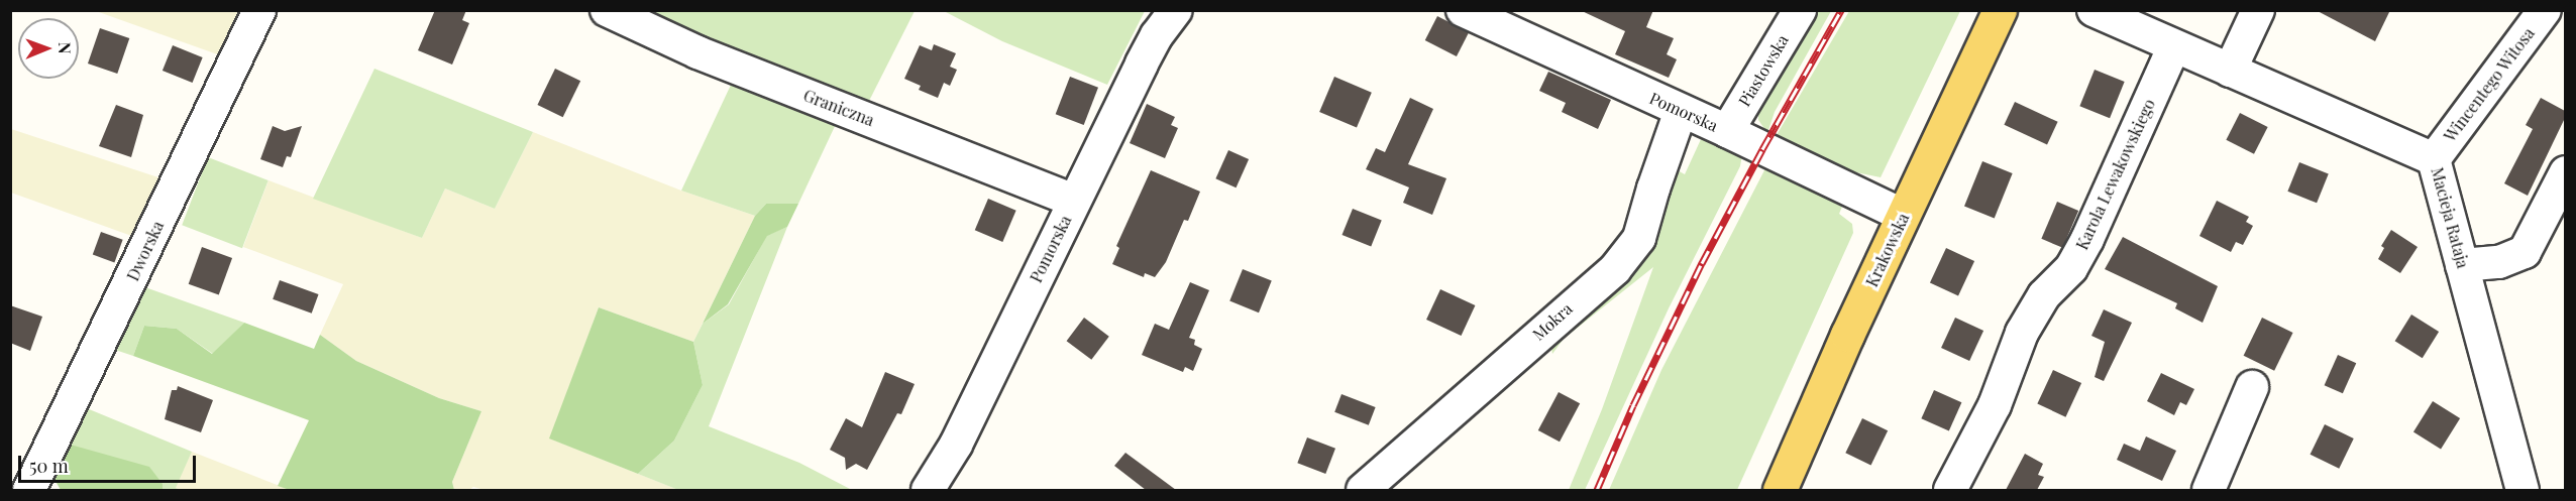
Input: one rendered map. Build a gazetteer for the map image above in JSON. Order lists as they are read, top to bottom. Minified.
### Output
{"streets":{"main road":["Krakowska"],"street":["Piastowska","Wincentego Witosa","Graniczna","Pomorska","Karola Lewakowskiego","Macieja Rataja","Dworska","Mokra"]},"crossings":[["Piastowska","Pomorska"],["Wincentego Witosa","Macieja Rataja"],["Graniczna","Pomorska"],["Pomorska","Krakowska"],["Pomorska","Mokra"],["Karola Lewakowskiego","Macieja Rataja"]],"scale_bar":"50 m","north":"right"}
